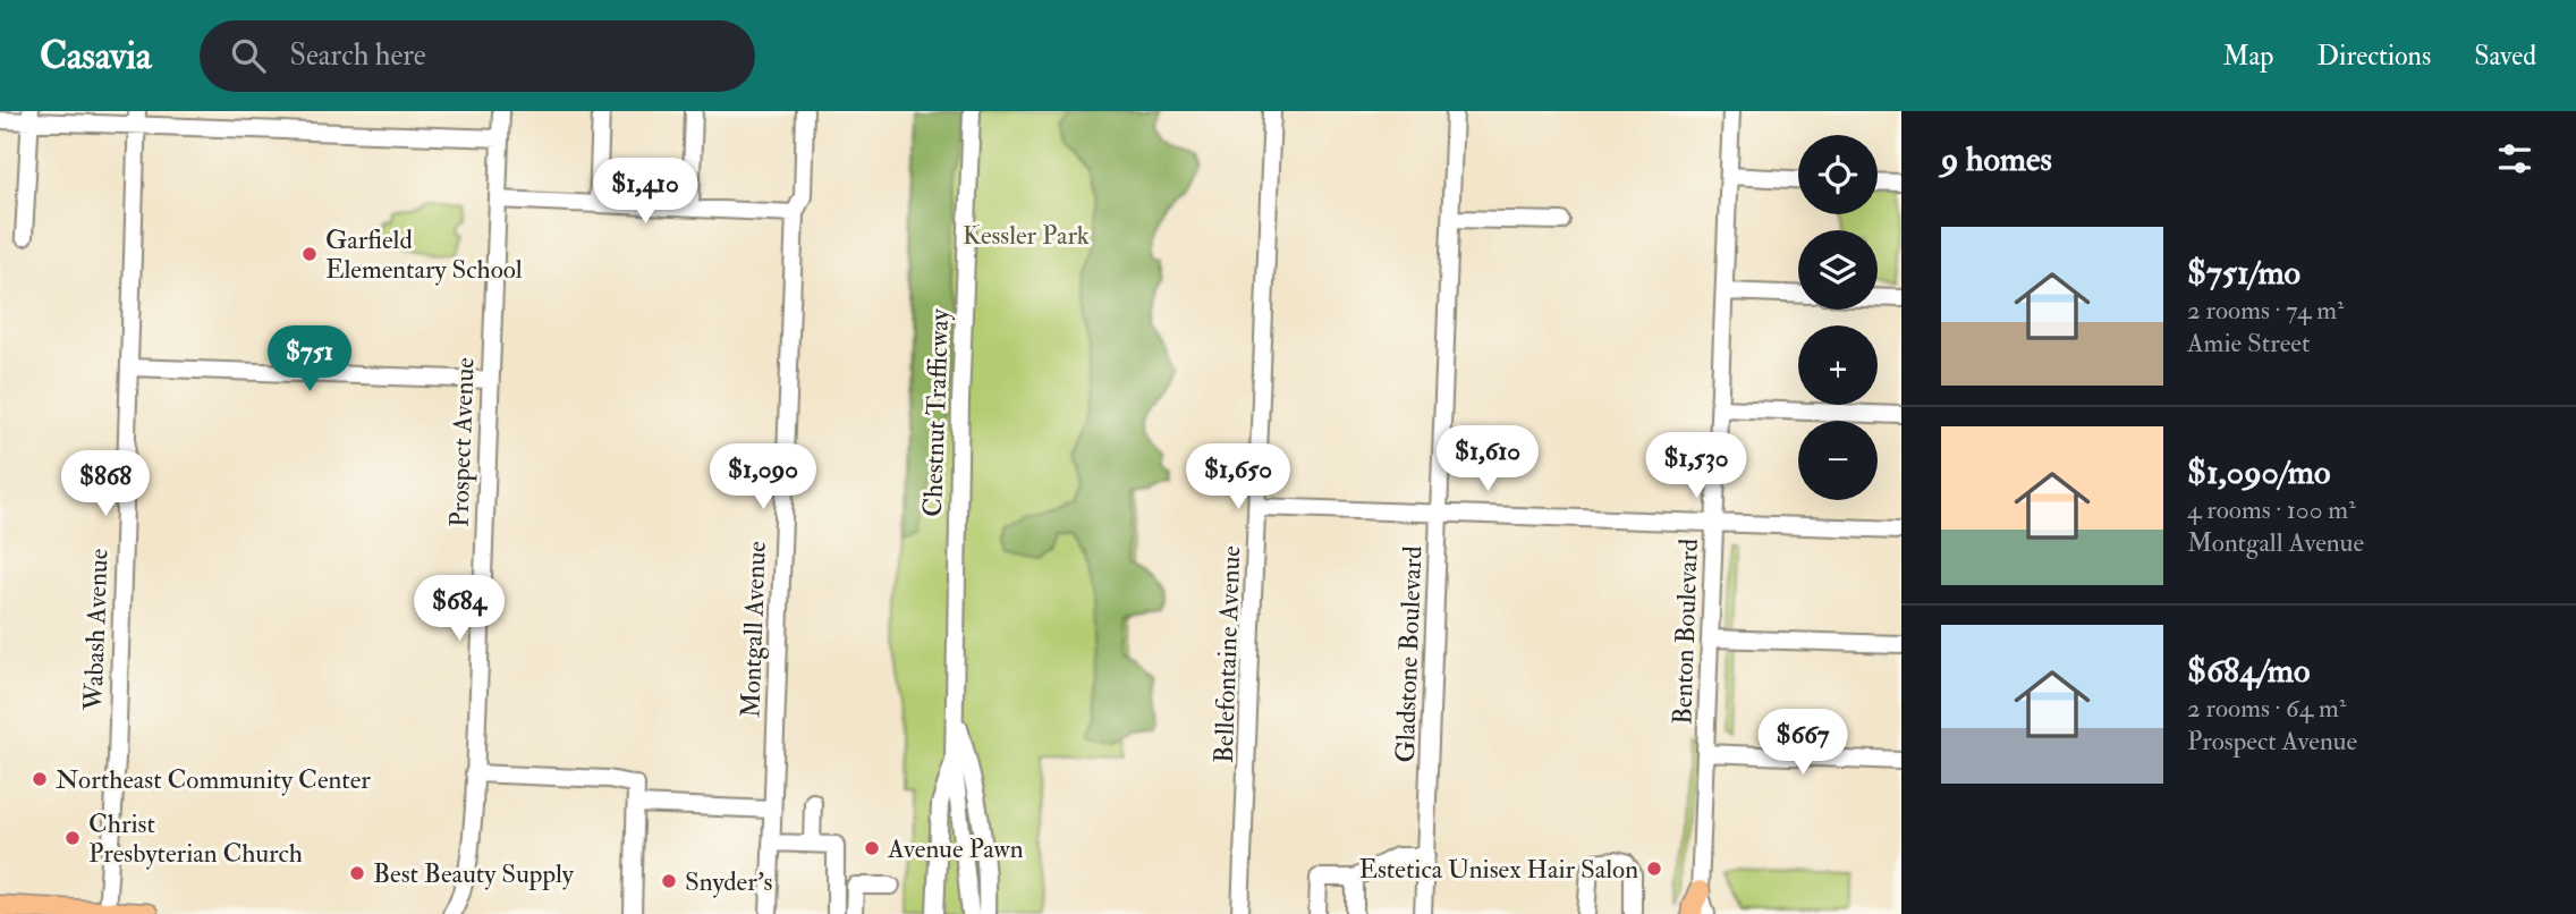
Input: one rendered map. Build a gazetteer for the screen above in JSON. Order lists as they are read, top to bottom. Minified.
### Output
{"streets":{"street":["Chestnut Trafficway","Prospect Avenue","Wabash Avenue","Montgall Avenue","Benton Boulevard","Bellefontaine Avenue","Gladstone Boulevard"]},"parks":["Kessler Park"],"places":["Garfield Elementary School","Northeast Community Center","Christ Presbyterian Church","Avenue Pawn","Estetica Unisex Hair Salon","Best Beauty Supply","Snyder's"],"page":{"header":"Casavia","search":"Search here","nav":["Map","Directions","Saved"],"heading":"9 homes","map_buttons":["+","−"],"price":["$1,410","$751","$1,610","$1,530","$1,090","$1,650","$868","$684","$667"],"list":[{"name":"$751/mo","note":"2 rooms · 74 m² · Amie Street"},{"name":"$1,090/mo","note":"4 rooms · 100 m² · Montgall Avenue"},{"name":"$684/mo","note":"2 rooms · 64 m² · Prospect Avenue"}]}}
